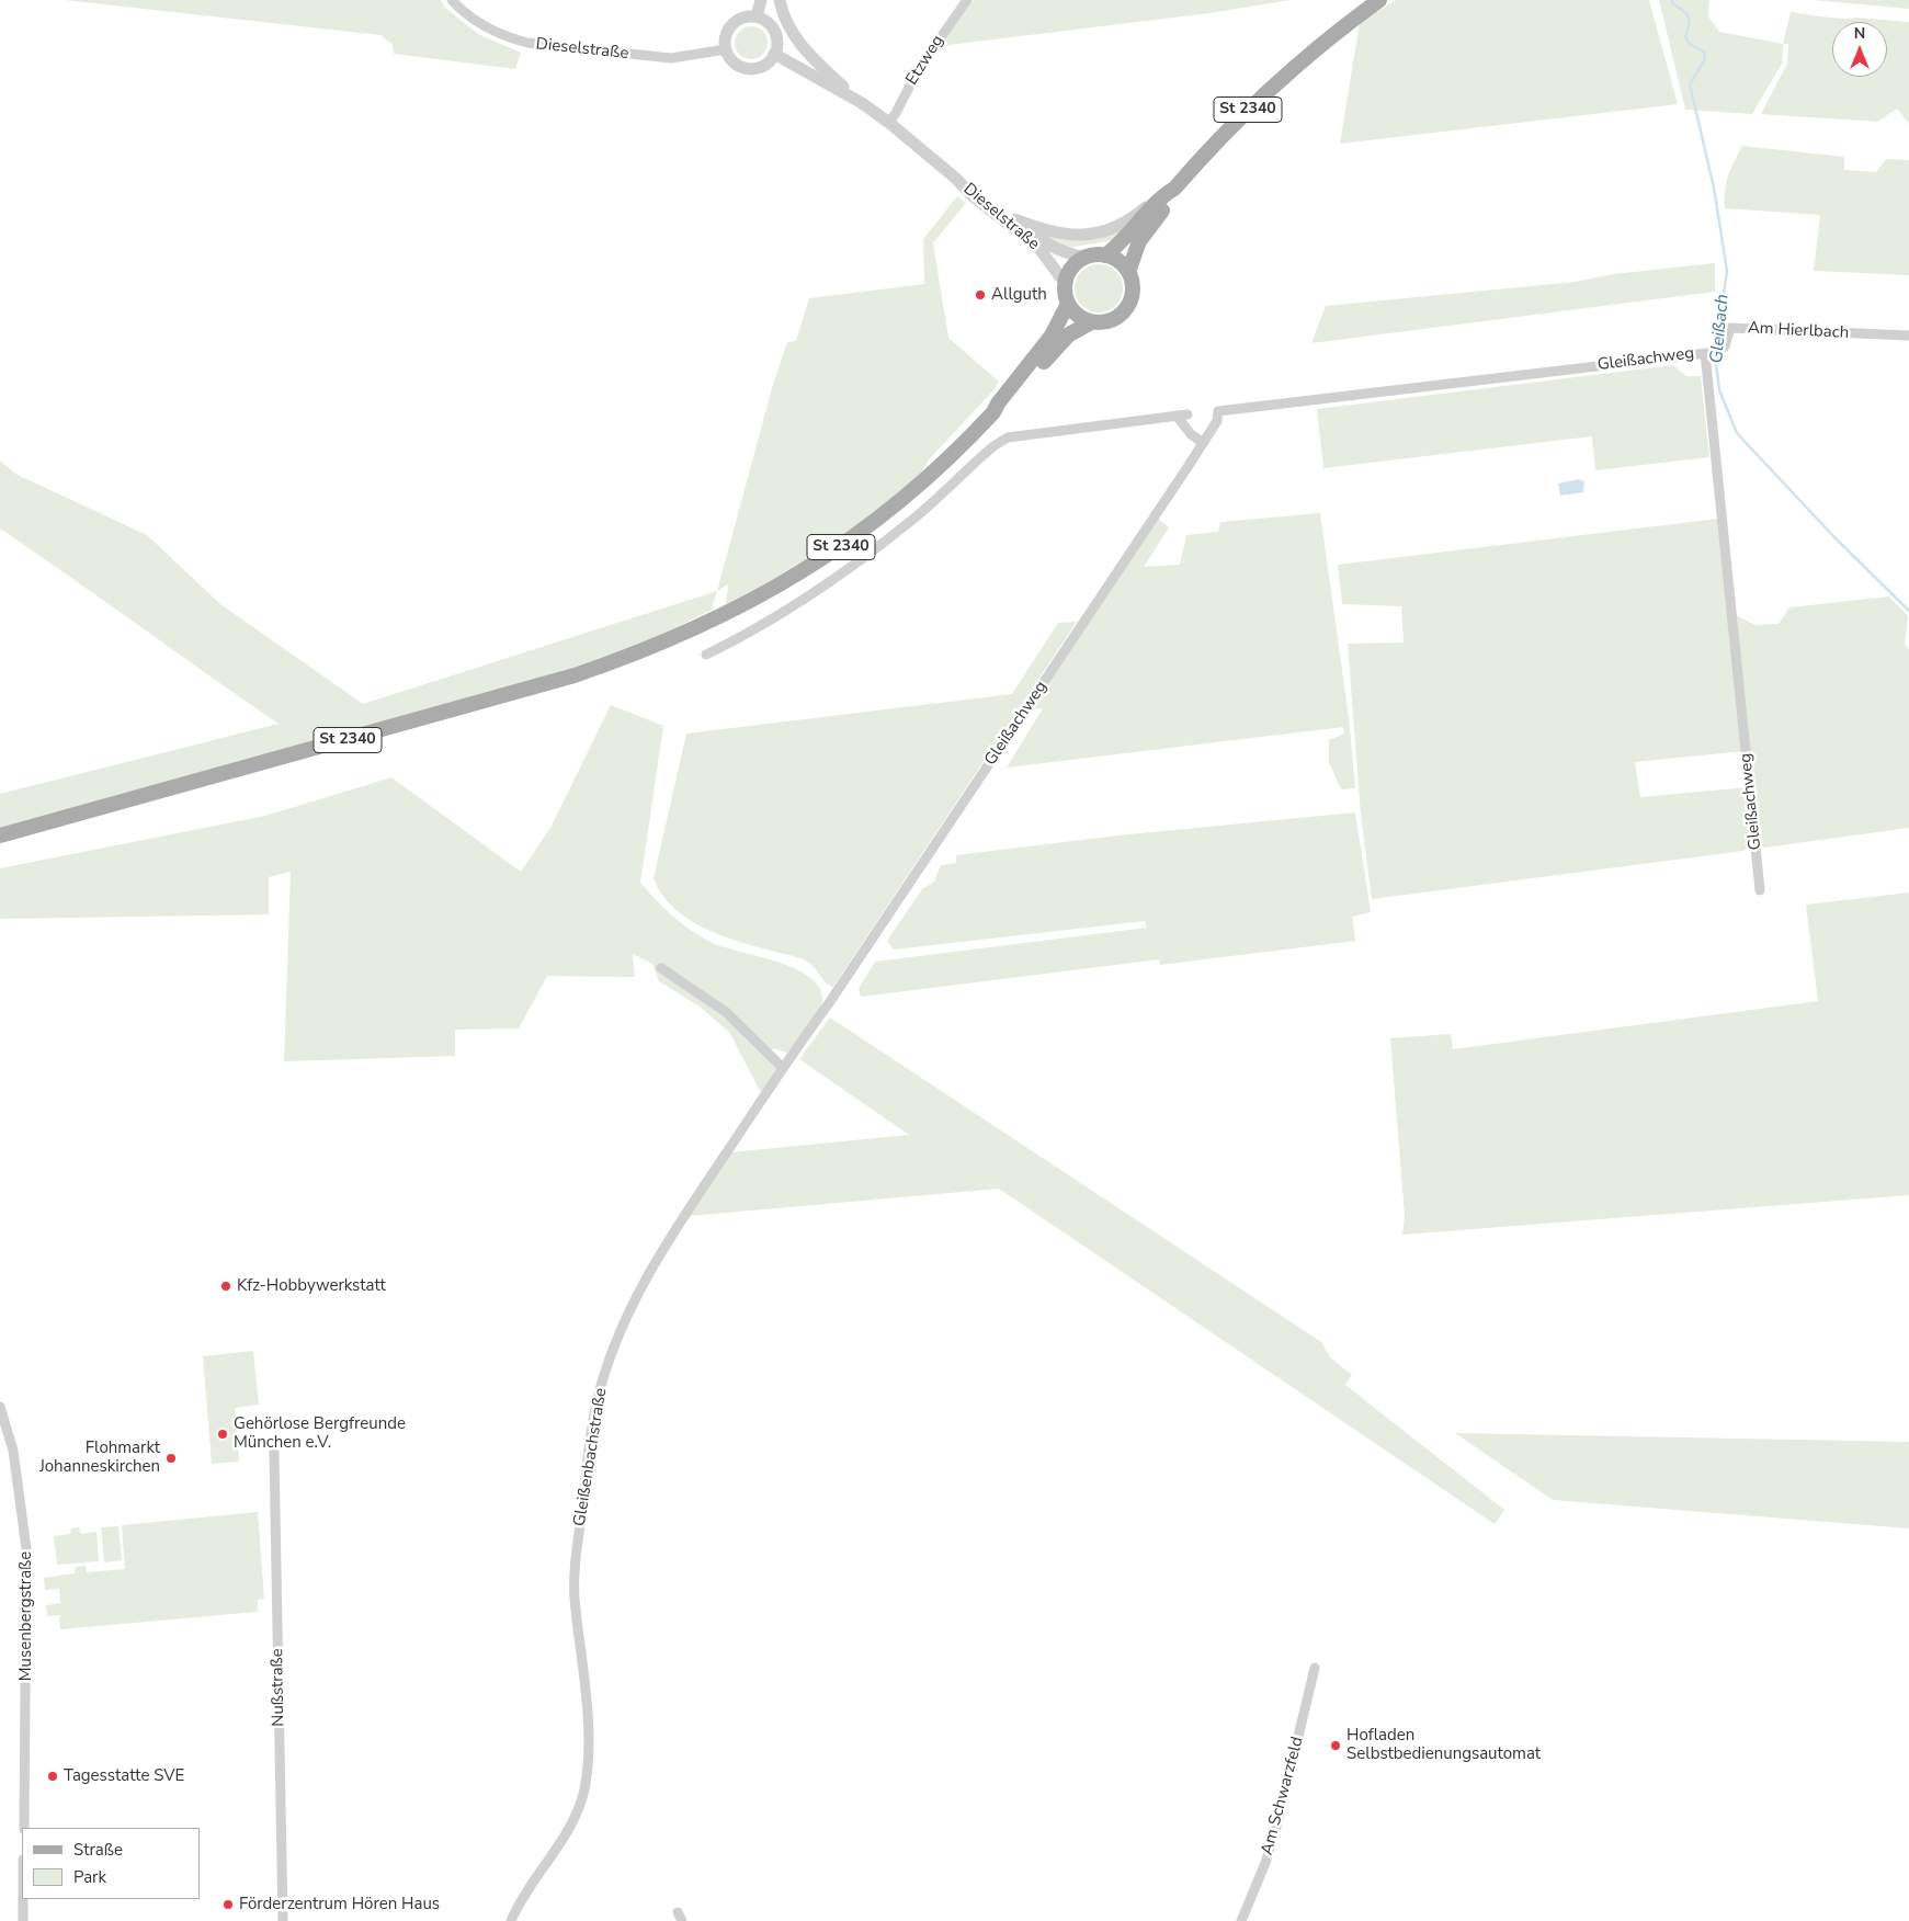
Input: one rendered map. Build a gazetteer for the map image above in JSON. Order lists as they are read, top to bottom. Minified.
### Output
{"streets":{"main road":["St 2340"],"street":["Dieselstraße","Etzweg","Am Hierlbach","Gleißachweg","Gleißenbachstraße","Musenbergstraße","Nußstraße","Am Schwarzfeld"]},"crossings":[["Dieselstraße","Etzweg"],["Dieselstraße","St 2340"],["Am Hierlbach","Gleißachweg"],["Gleißachweg","Gleißenbachstraße"]],"water":["Gleißach"],"places":["Allguth","Kfz-Hobbywerkstatt","Gehörlose Bergfreunde München e.V.","Flohmarkt Johanneskirchen","Hofladen Selbstbedienungsautomat","Tagesstatte SVE","Förderzentrum Hören Haus"],"legend":["Straße","Park"],"north":"top"}
